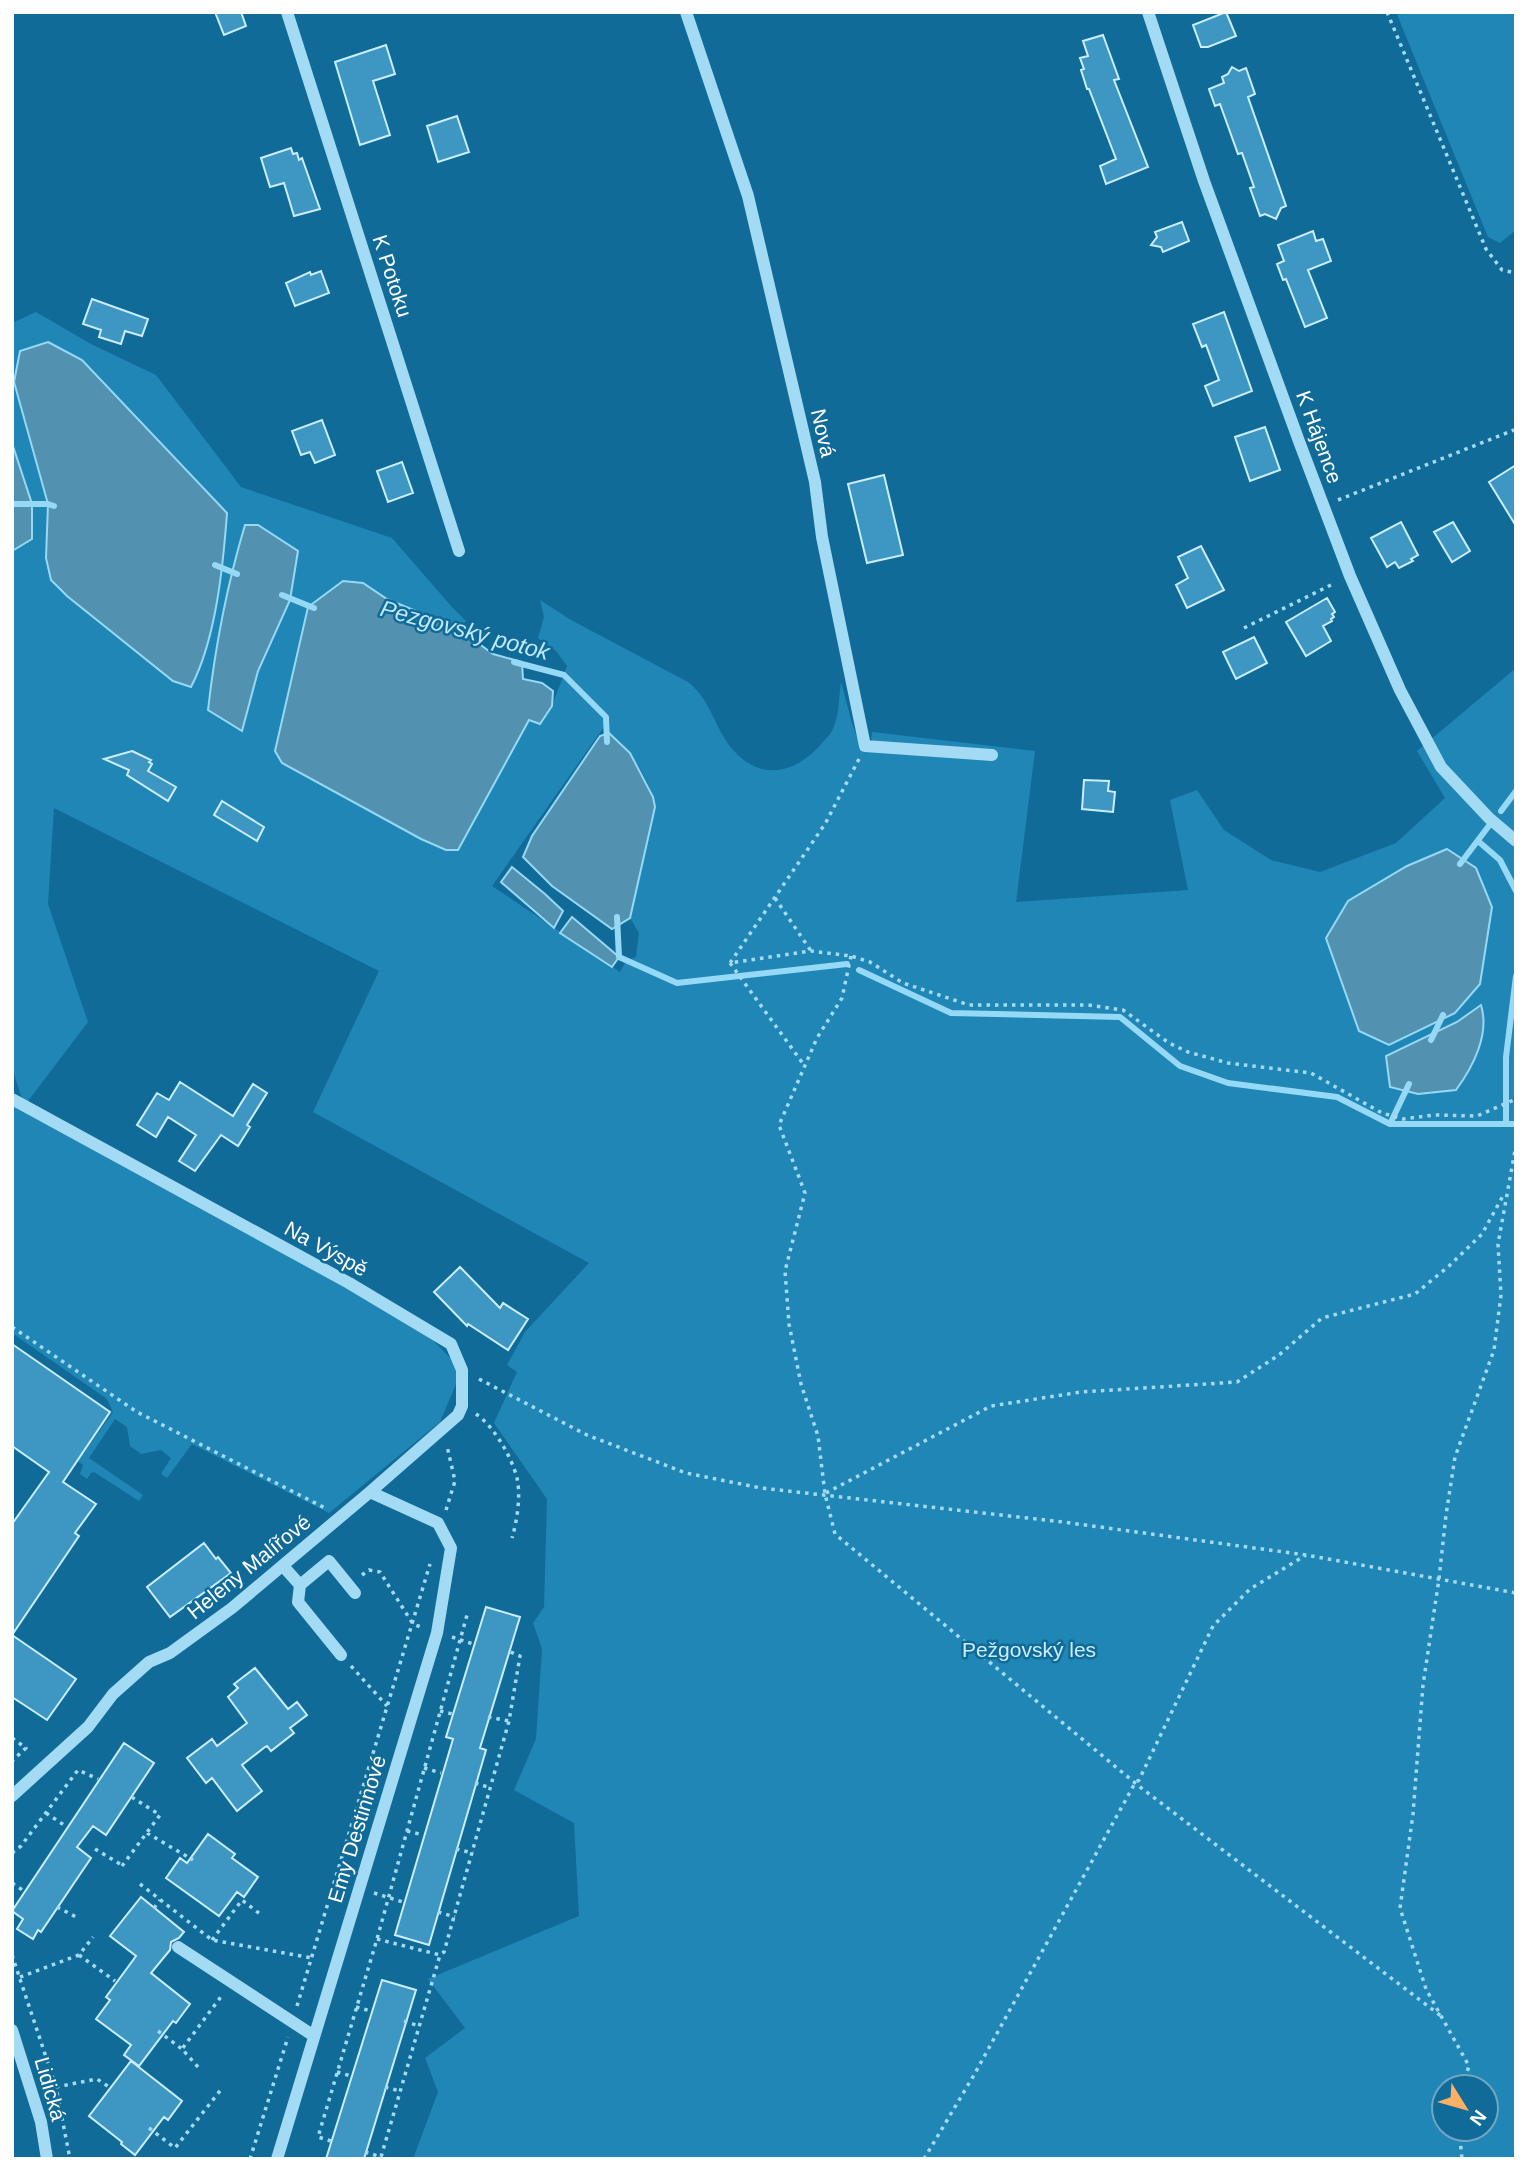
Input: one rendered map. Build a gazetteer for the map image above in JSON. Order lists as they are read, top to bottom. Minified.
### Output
{"streets":{"street":["K Potoku","Nová","K Hájence","Na Výspě","Heleny Malířové","Emy Destinnové","Lidická"]},"water":["Pezgovský potok"],"parks":["Pežgovský les"],"north":"bottom right"}
